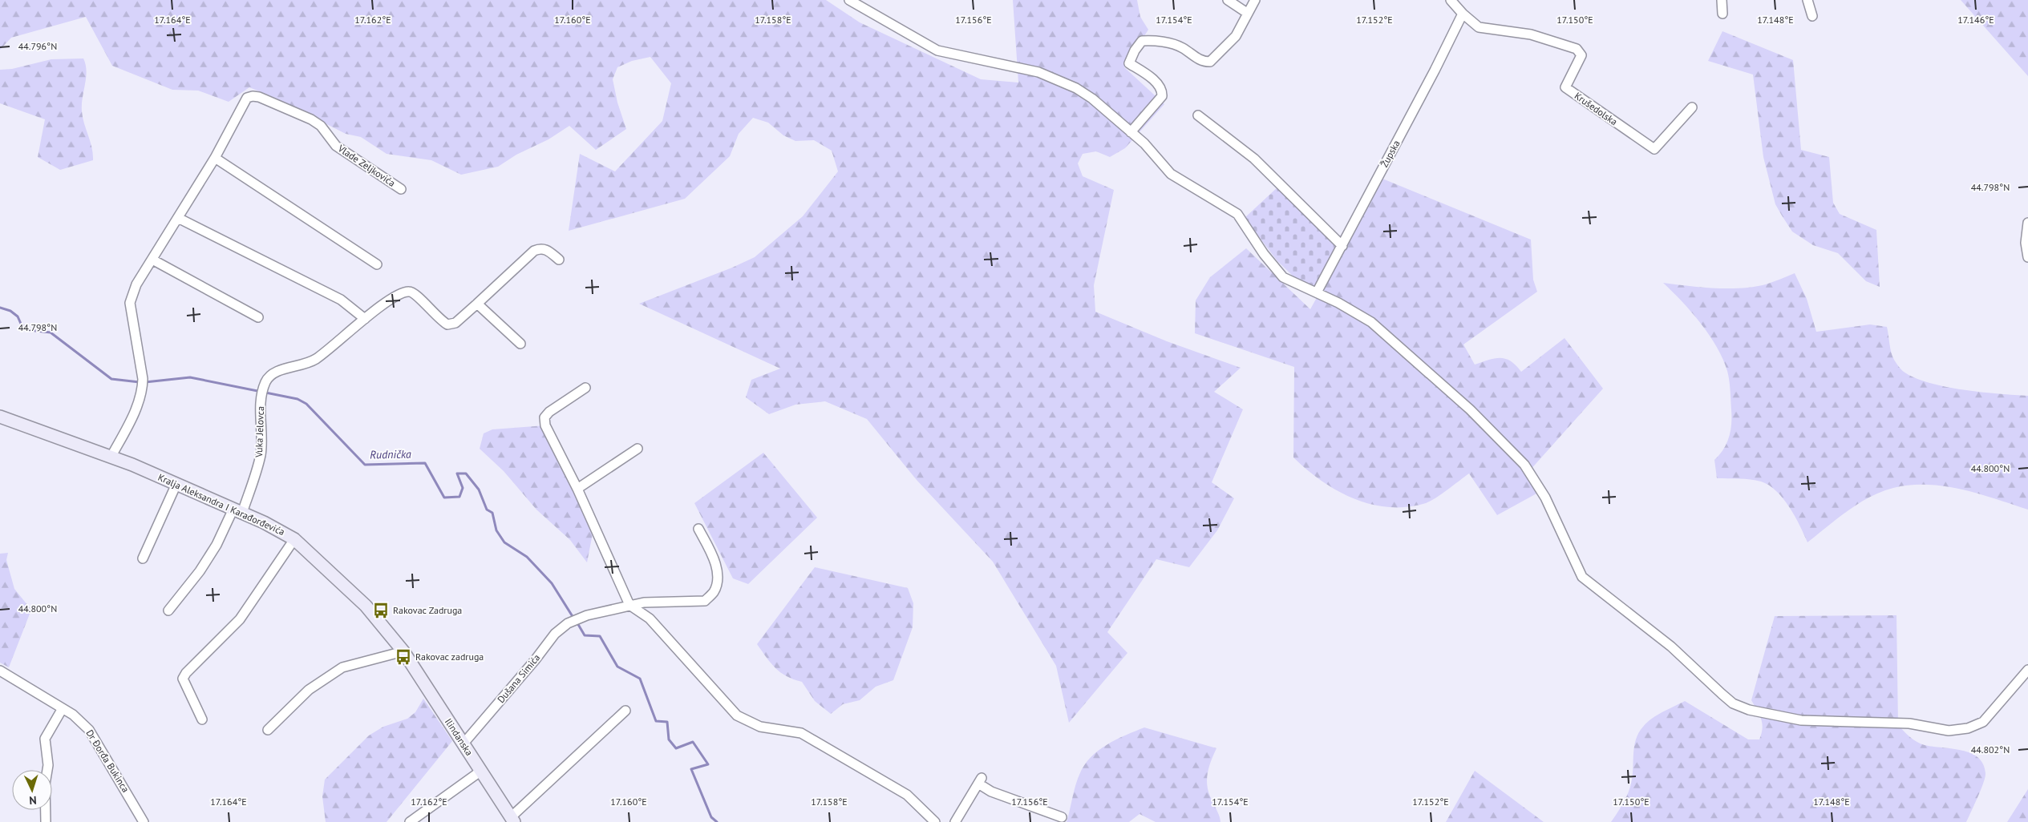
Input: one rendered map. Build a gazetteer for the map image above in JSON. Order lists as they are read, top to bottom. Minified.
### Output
{"streets":{"street":["Krušedolska","Župska","Vlade Zeljkovića","Vuka Jelovca","Kralja Aleksandra I Karađorđevića","Dušana Simića","Ilindanska","Dr Đorđa Bukinca"]},"crossings":[["Krušedolska","Župska"],["Vlade Zeljkovića","Kralja Aleksandra I Karađorđevića"],["Vuka Jelovca","Kralja Aleksandra I Karađorđevića"],["Kralja Aleksandra I Karađorđevića","Ilindanska"],["Dušana Simića","Ilindanska"]],"water":["Rudnička"],"places":{"bus stop":["Rakovac Zadruga","Rakovac zadruga"]},"north":"bottom","coordinates":["17.164°E","17.162°E","17.160°E","17.158°E","17.156°E","17.154°E","17.152°E","17.150°E","17.148°E","17.146°E","44.796°N","44.798°N","44.800°N","44.802°N"]}
